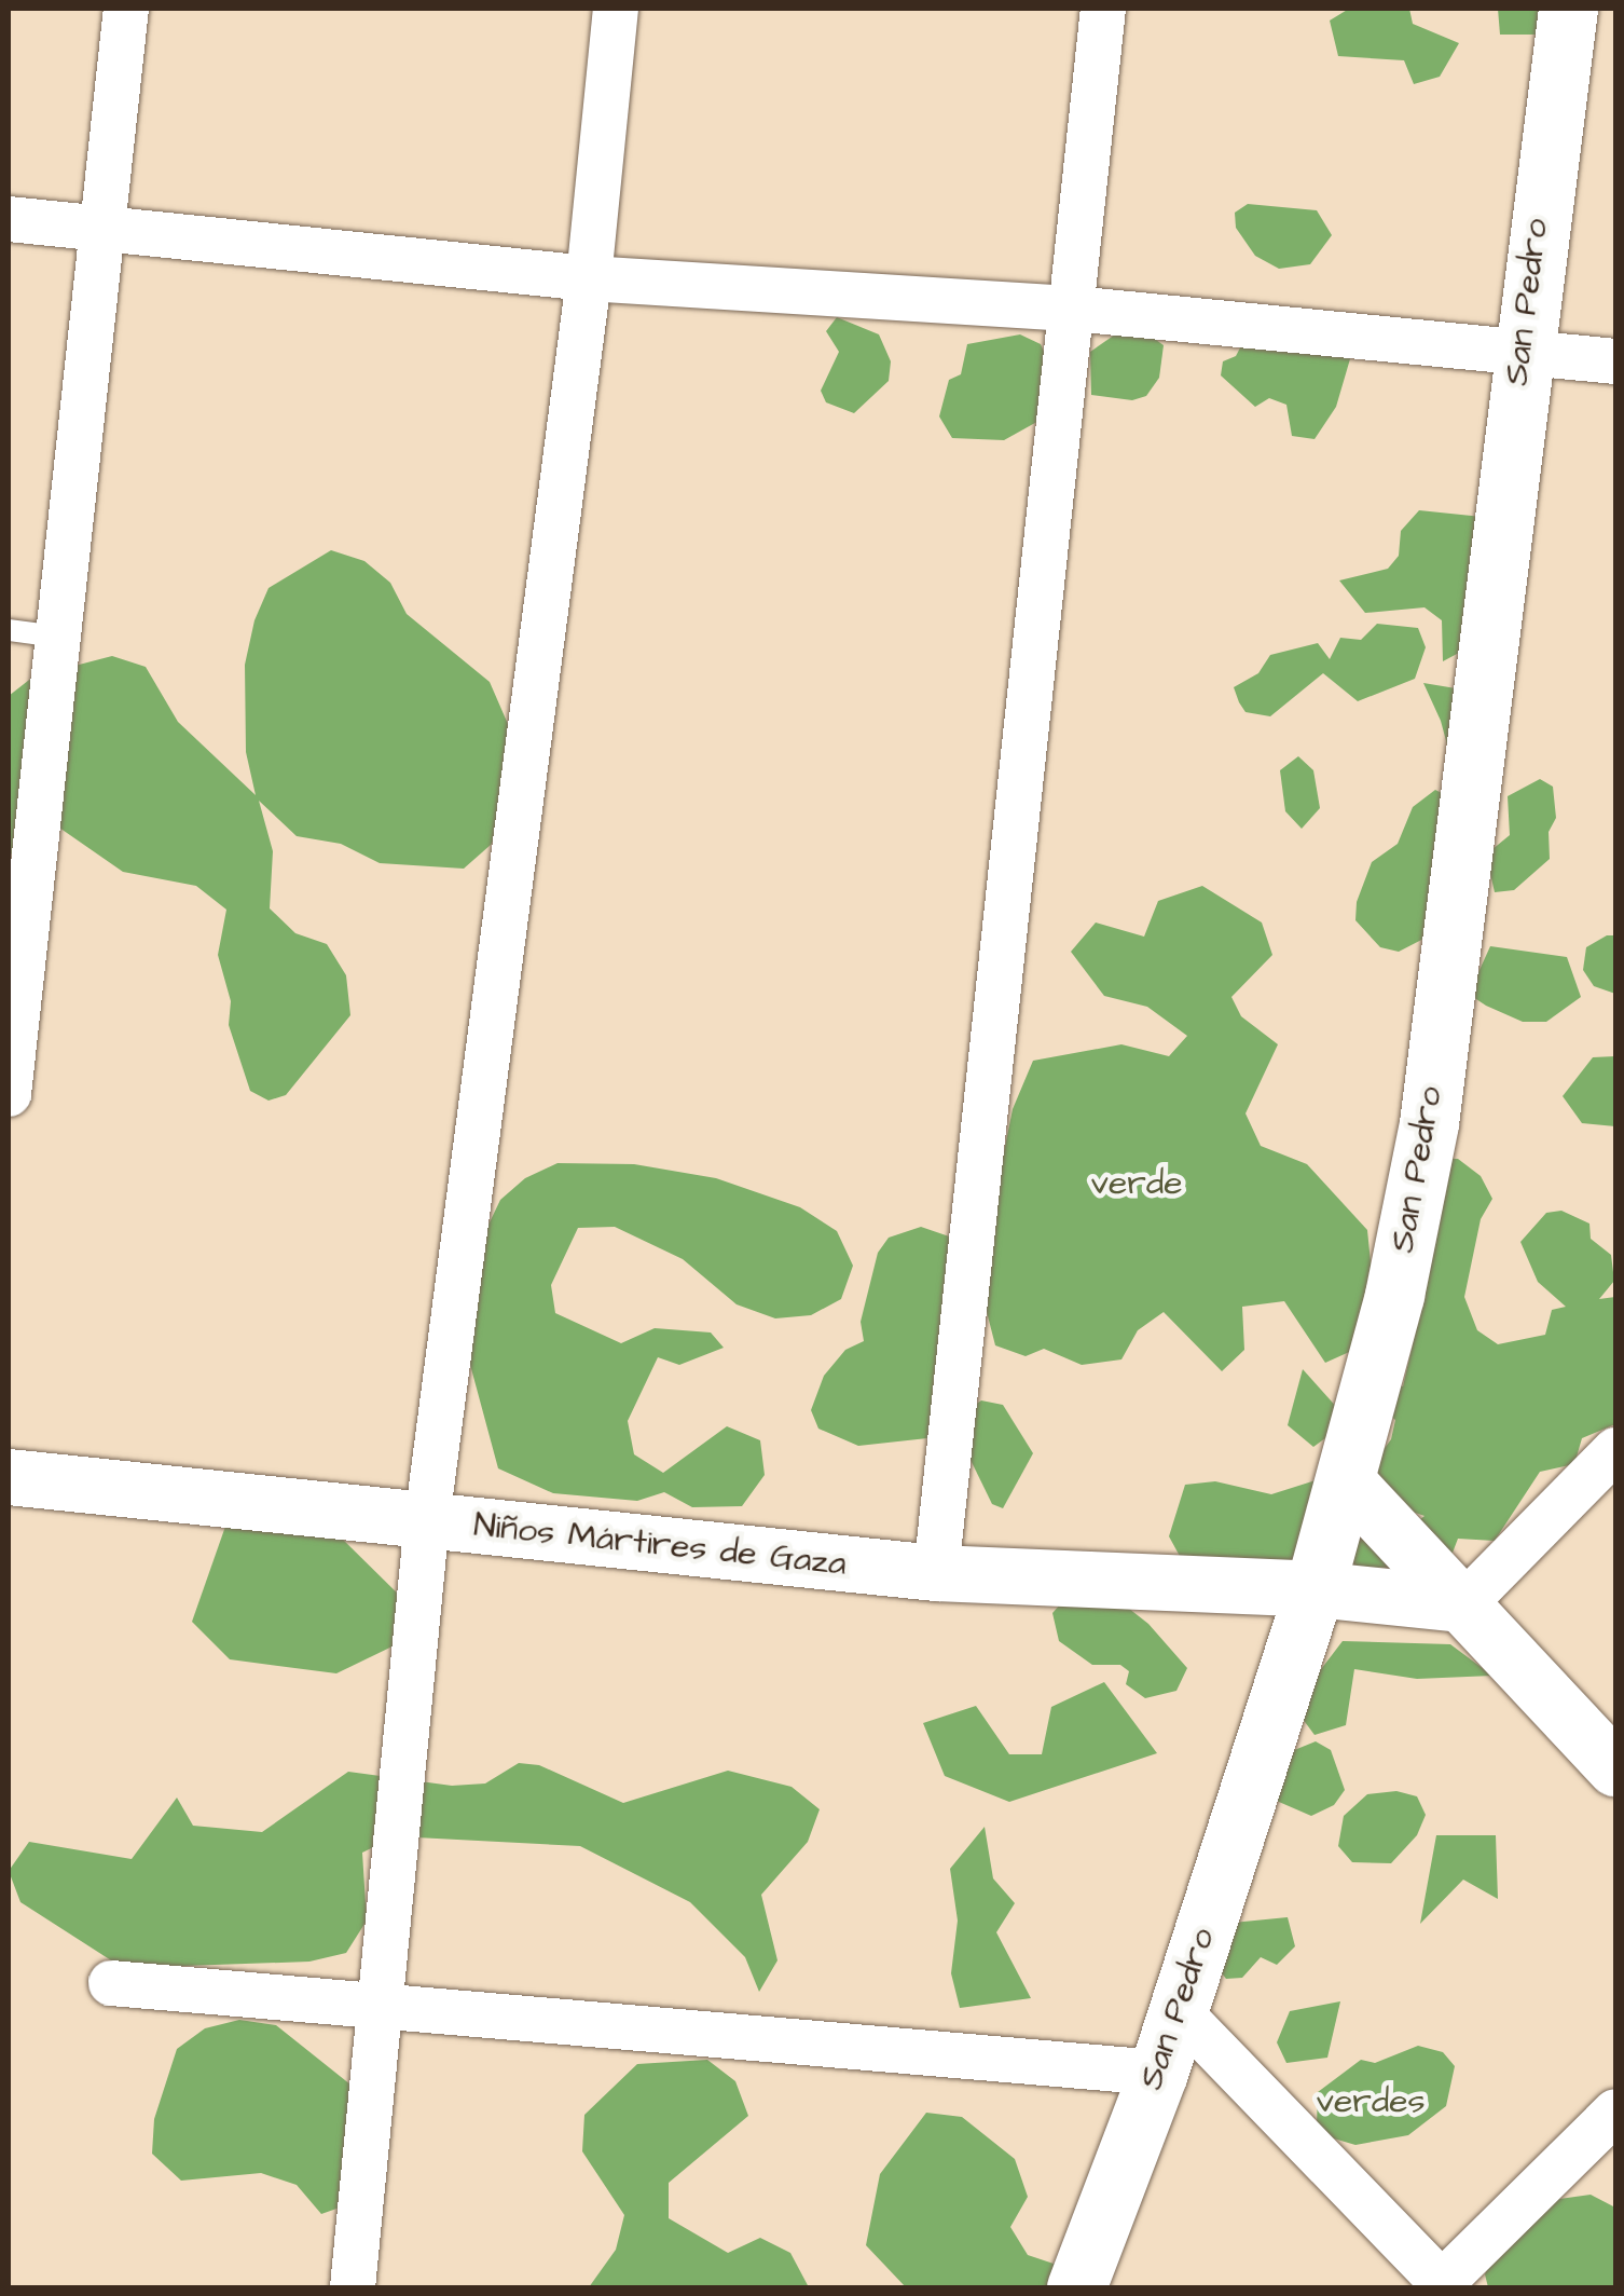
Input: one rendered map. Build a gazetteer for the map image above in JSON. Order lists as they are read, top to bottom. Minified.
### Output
{"streets":{"main road":["San Pedro"],"street":["Niños Mártires de Gaza"]},"crossings":[["San Pedro","Niños Mártires de Gaza"]],"parks":["verde","verdes"]}
